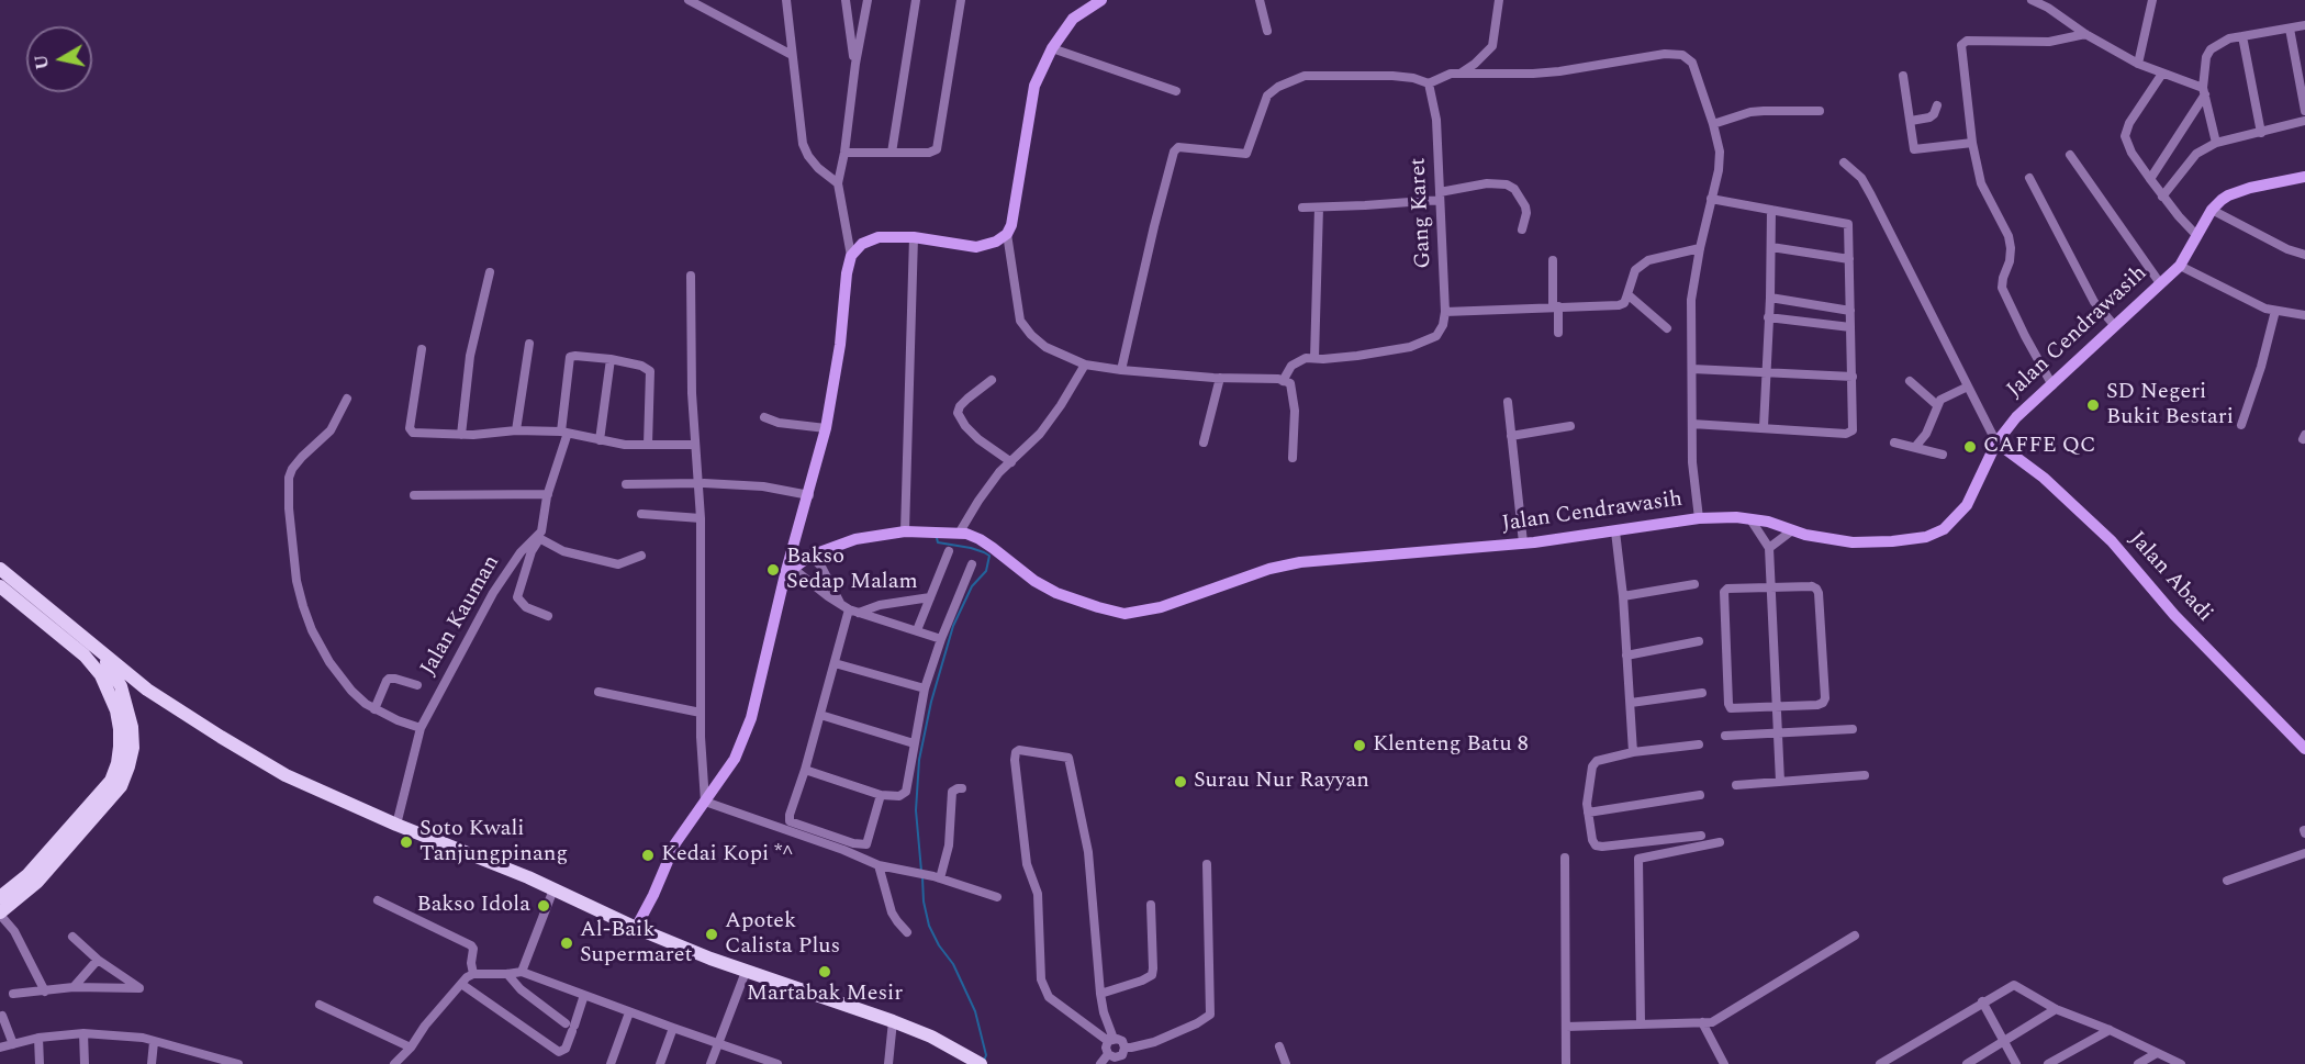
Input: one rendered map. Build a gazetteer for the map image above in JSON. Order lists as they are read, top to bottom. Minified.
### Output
{"streets":{"street":["Gang Karet","Jalan Cendrawasih","Jalan Abadi","Jalan Kauman"]},"crossings":[["Jalan Cendrawasih","Jalan Abadi"]],"places":["SD Negeri Bukit Bestari","CAFFE QC","Bakso Sedap Malam","Klenteng Batu 8","Surau Nur Rayyan","Soto Kwali Tanjungpinang","Kedai Kopi *^","Bakso Idola","Apotek Calista Plus","Al-Baik Supermaret","Martabak Mesir"],"north":"left"}
